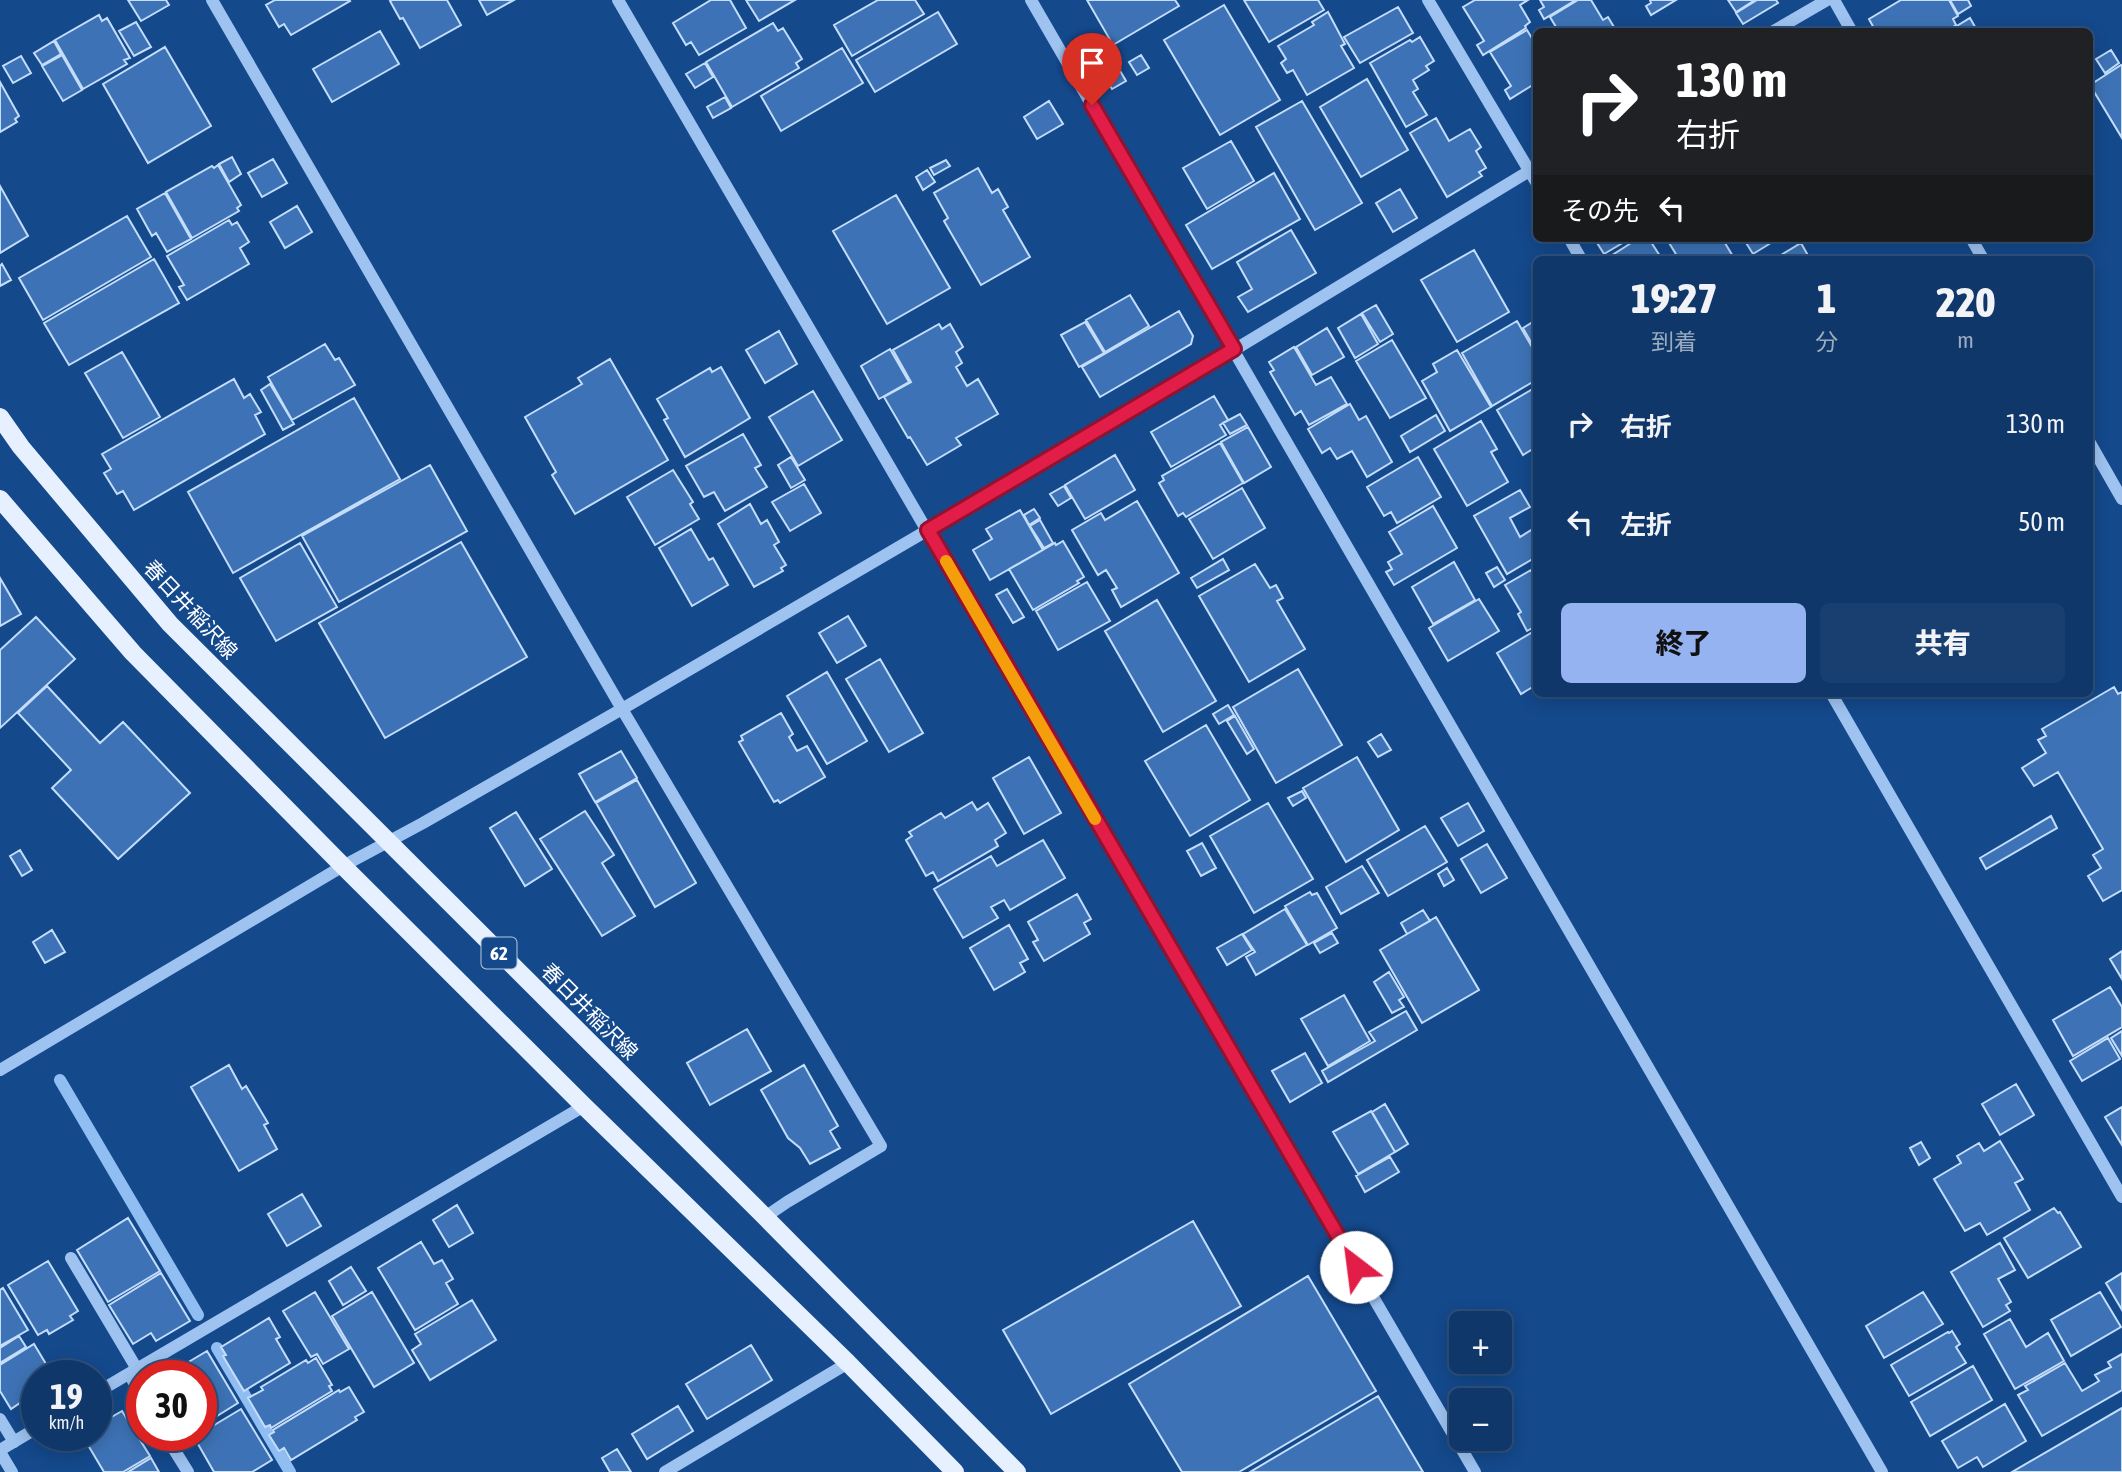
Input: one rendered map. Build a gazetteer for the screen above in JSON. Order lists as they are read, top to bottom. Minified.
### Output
{"streets":{"main road":["春日井稲沢線","62"]},"page":{"turn":["130 m","右折"],"then":"その先","eta":["19:27","到着","1","分","220","m"],"list":[{"name":"右折","value":"130 m"},{"name":"左折","value":"50 m"}],"buttons":["終了","共有"],"map_buttons":["+","−"],"speed":"19 km/h","limit":"30"}}
